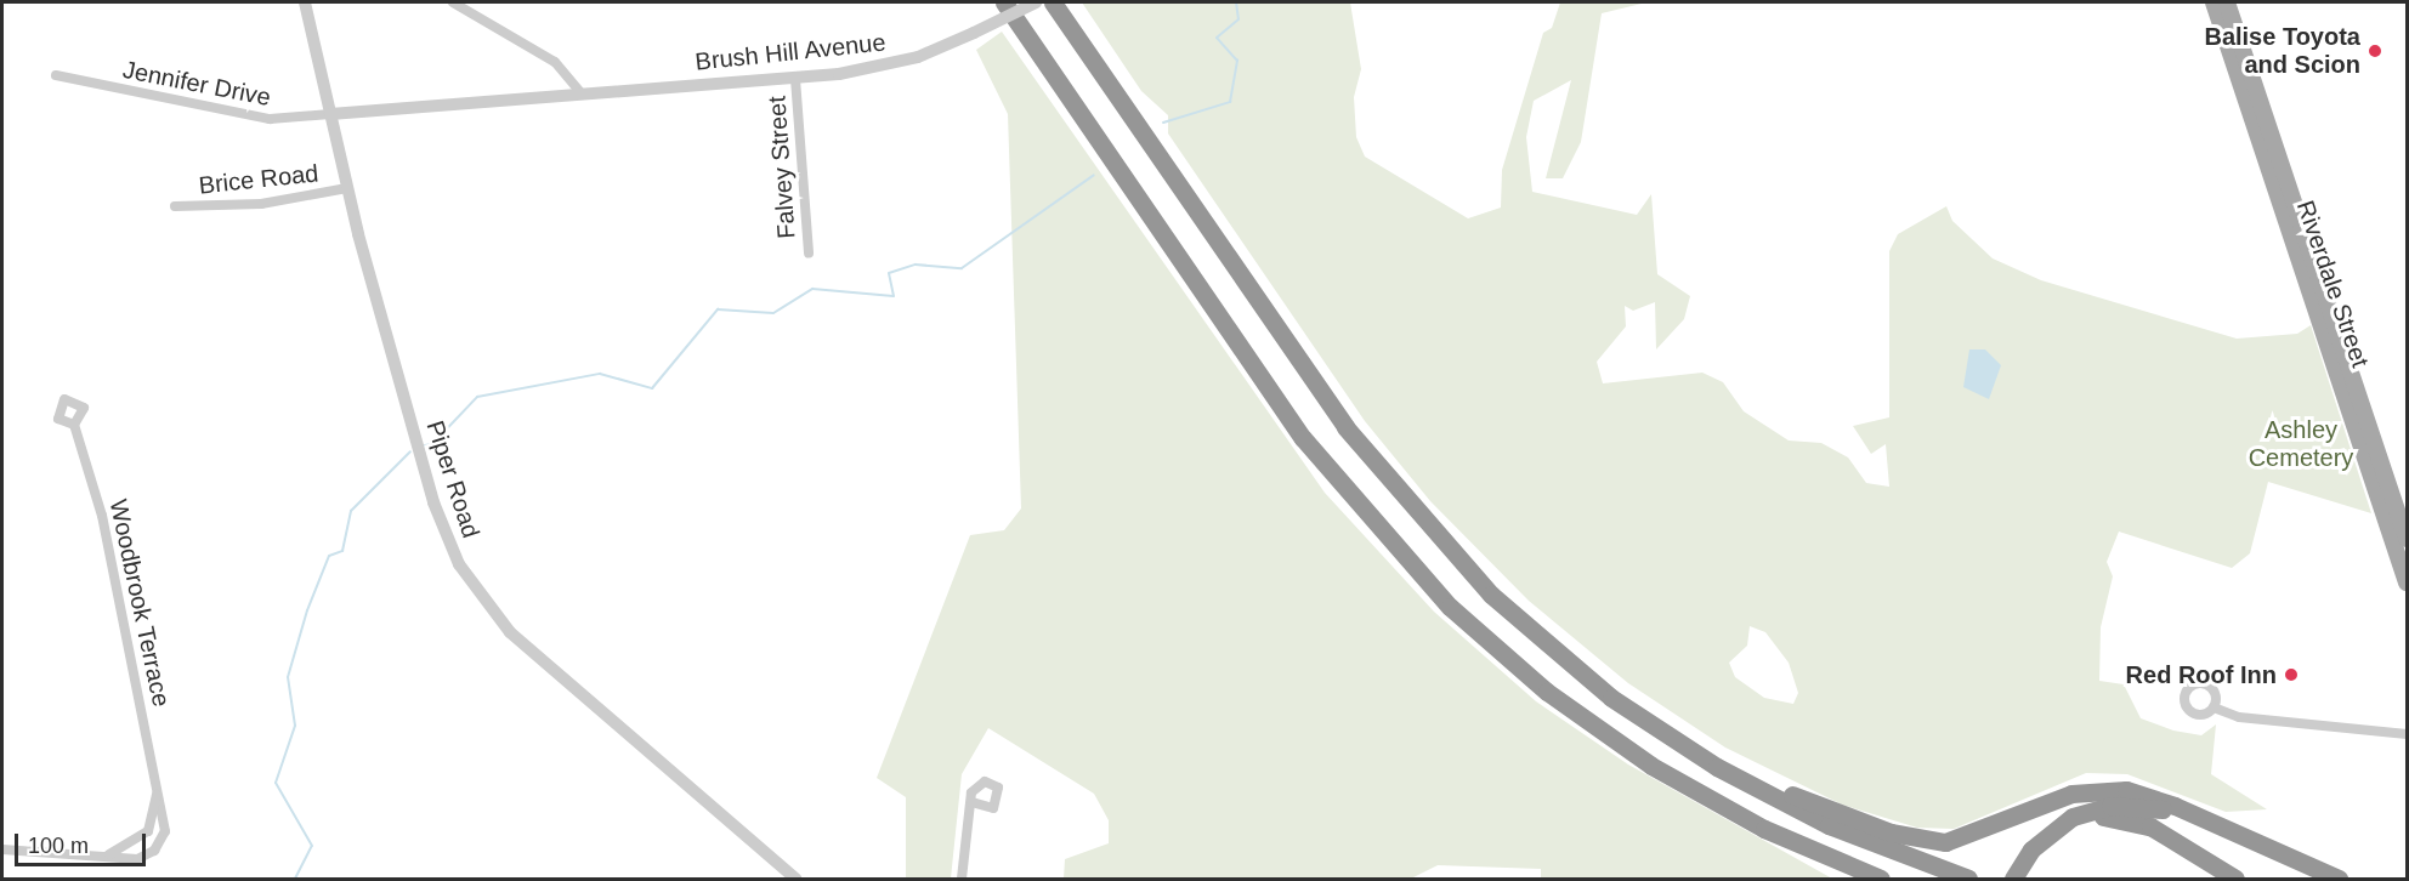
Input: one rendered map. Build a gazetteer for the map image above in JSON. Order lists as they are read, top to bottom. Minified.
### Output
{"streets":{"main road":["Riverdale Street"],"street":["Brush Hill Avenue","Jennifer Drive","Falvey Street","Brice Road","Piper Road","Woodbrook Terrace"]},"crossings":[["Brush Hill Avenue","Jennifer Drive"],["Brush Hill Avenue","Falvey Street"],["Brush Hill Avenue","Piper Road"],["Jennifer Drive","Piper Road"],["Brice Road","Piper Road"]],"parks":["Ashley Cemetery"],"places":["Balise Toyota and Scion","Red Roof Inn"],"scale_bar":"100 m"}
